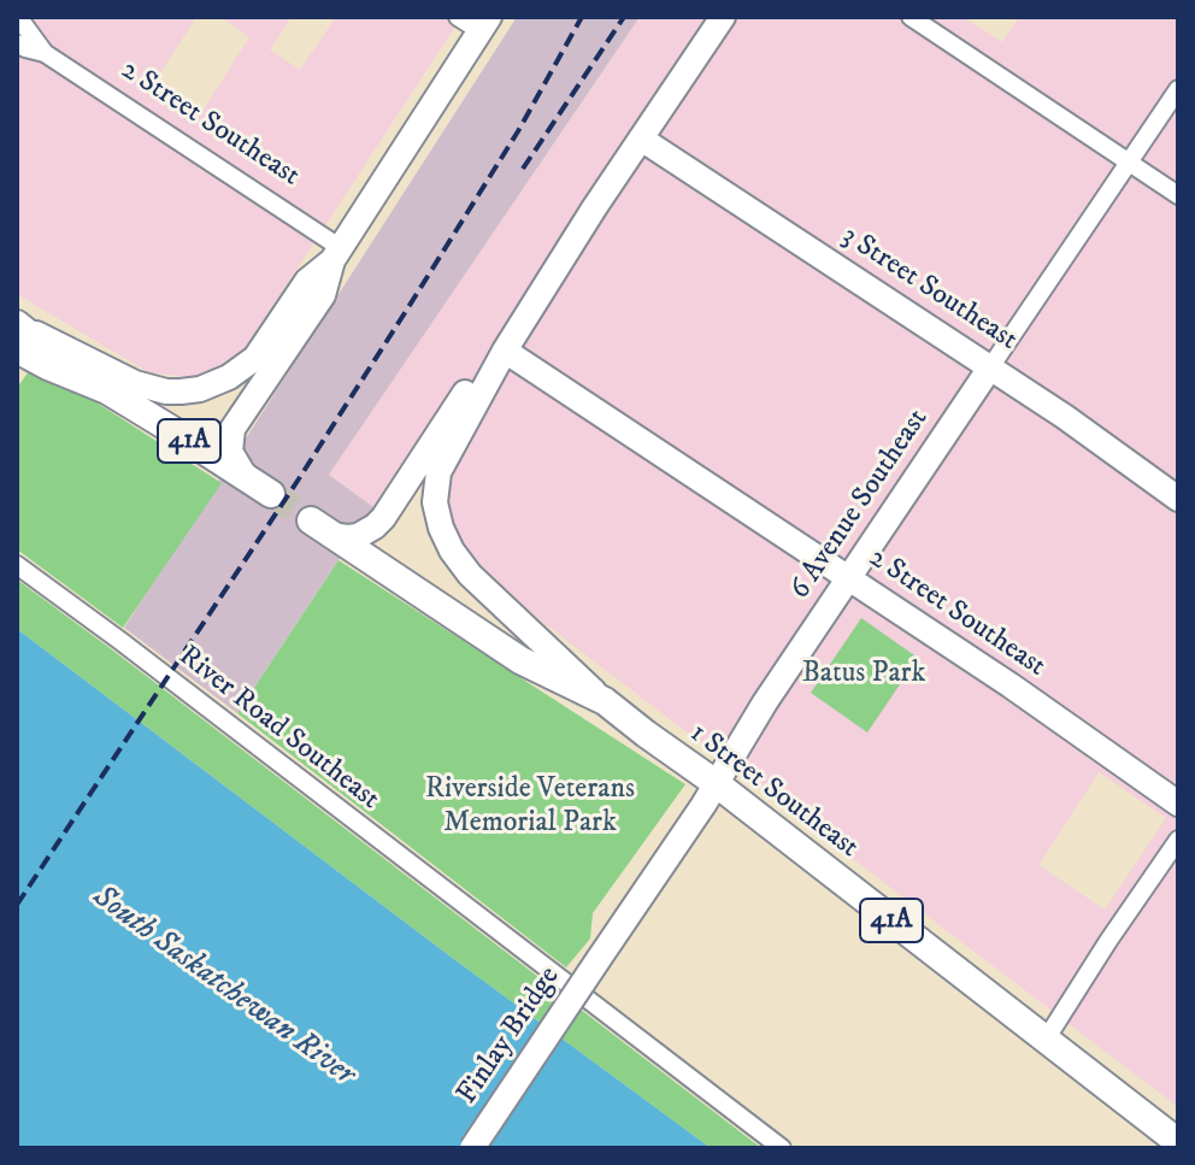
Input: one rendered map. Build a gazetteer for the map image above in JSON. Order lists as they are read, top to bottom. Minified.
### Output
{"streets":{"main road":["41A","1 Street Southeast"],"street":["2 Street Southeast","3 Street Southeast","6 Avenue Southeast","River Road Southeast","Finlay Bridge"]},"crossings":[["2 Street Southeast","6 Avenue Southeast"],["3 Street Southeast","6 Avenue Southeast"],["6 Avenue Southeast","1 Street Southeast"],["6 Avenue Southeast","Finlay Bridge"]],"water":["South Saskatchewan River"],"parks":["Batus Park","Riverside Veterans Memorial Park"]}
